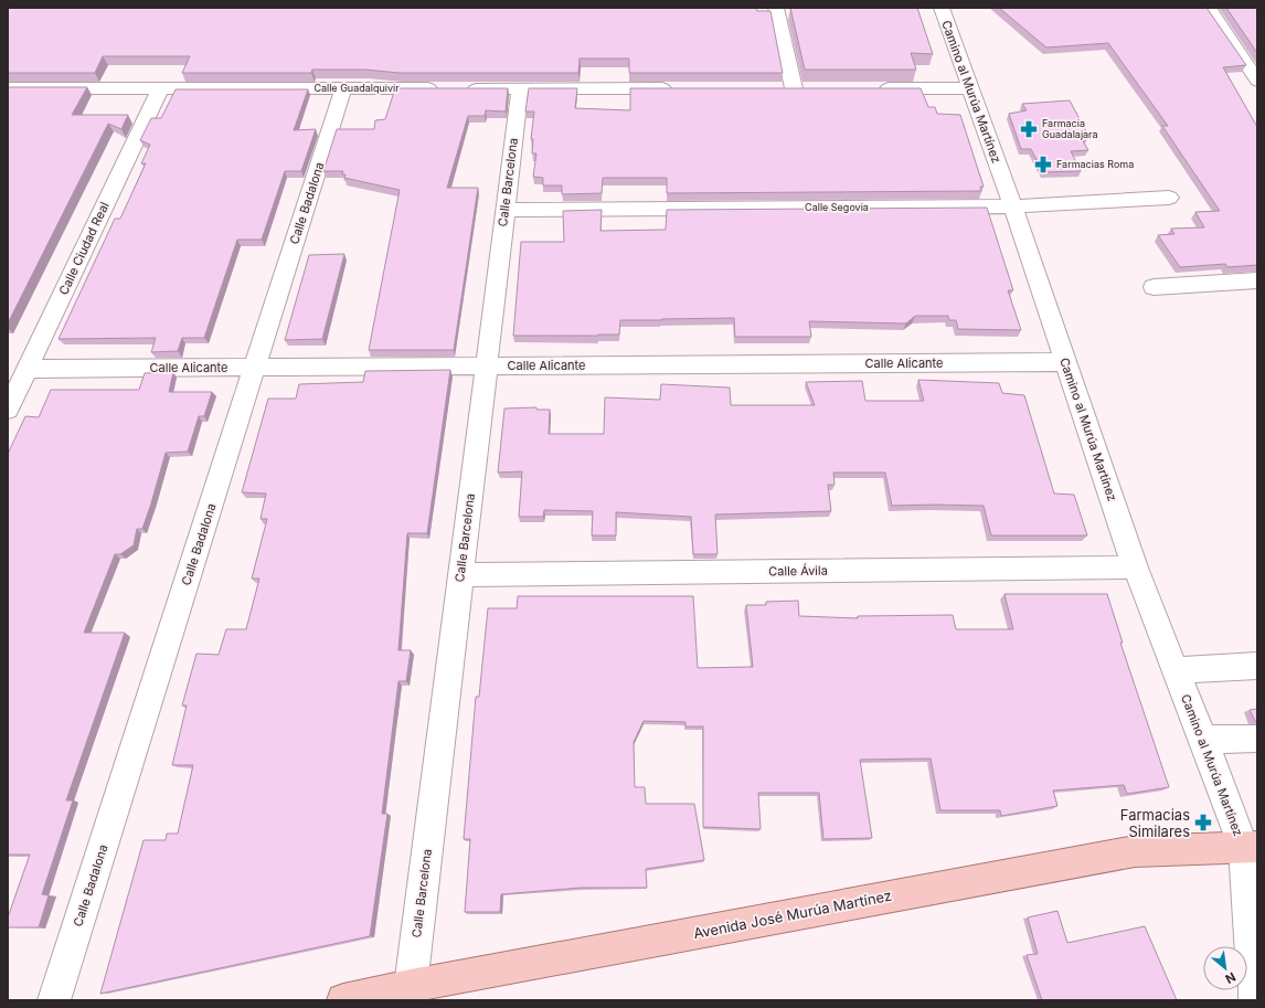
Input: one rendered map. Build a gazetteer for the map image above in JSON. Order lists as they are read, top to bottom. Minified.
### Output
{"streets":{"main road":["Avenida José Murúa Martínez"],"street":["Calle Guadalquivir","Camino al Murúa Martínez","Calle Barcelona","Calle Badalona","Calle Segovia","Calle Ciudad Real","Calle Alicante","Calle Ávila"]},"crossings":[["Calle Guadalquivir","Calle Badalona"],["Calle Guadalquivir","Calle Ciudad Real"],["Camino al Murúa Martínez","Calle Segovia"],["Camino al Murúa Martínez","Calle Alicante"],["Camino al Murúa Martínez","Calle Ávila"],["Camino al Murúa Martínez","Avenida José Murúa Martínez"],["Calle Barcelona","Calle Segovia"],["Calle Barcelona","Calle Alicante"],["Calle Barcelona","Calle Ávila"],["Calle Barcelona","Avenida José Murúa Martínez"],["Calle Badalona","Calle Alicante"],["Calle Ciudad Real","Calle Alicante"]],"places":{"pharmacy":["Farmacia Guadalajara","Farmacias Roma","Farmacias Similares"]},"north":"bottom right"}
